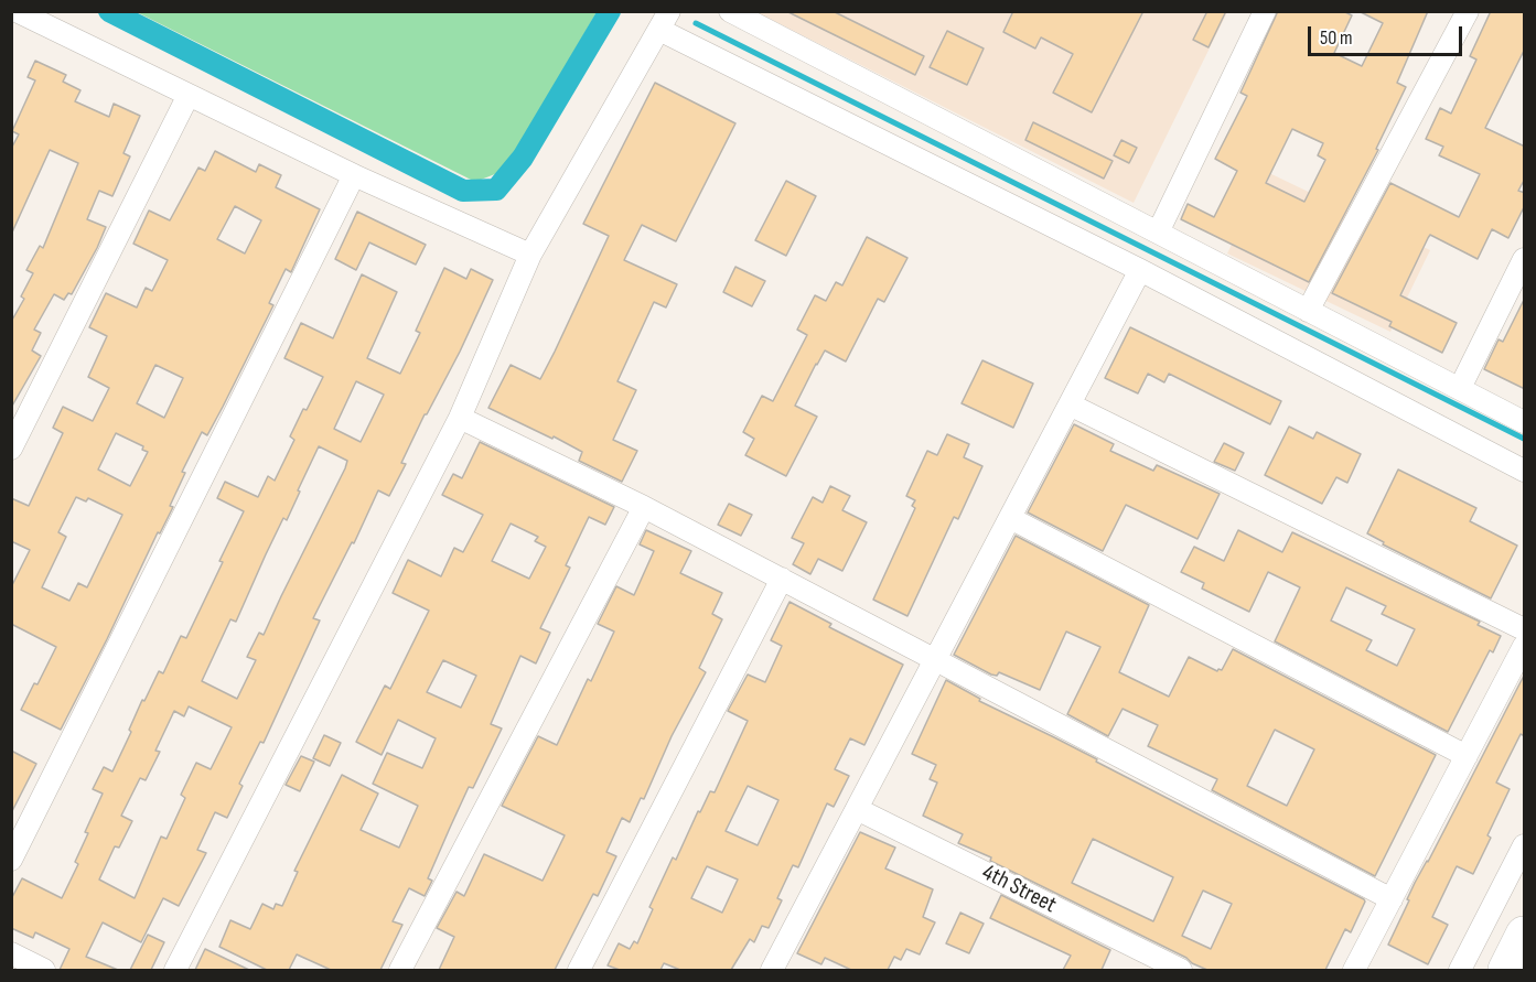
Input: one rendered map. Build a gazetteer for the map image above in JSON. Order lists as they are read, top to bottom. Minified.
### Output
{"streets":{"street":["4th Street"]},"scale_bar":"50 m"}
